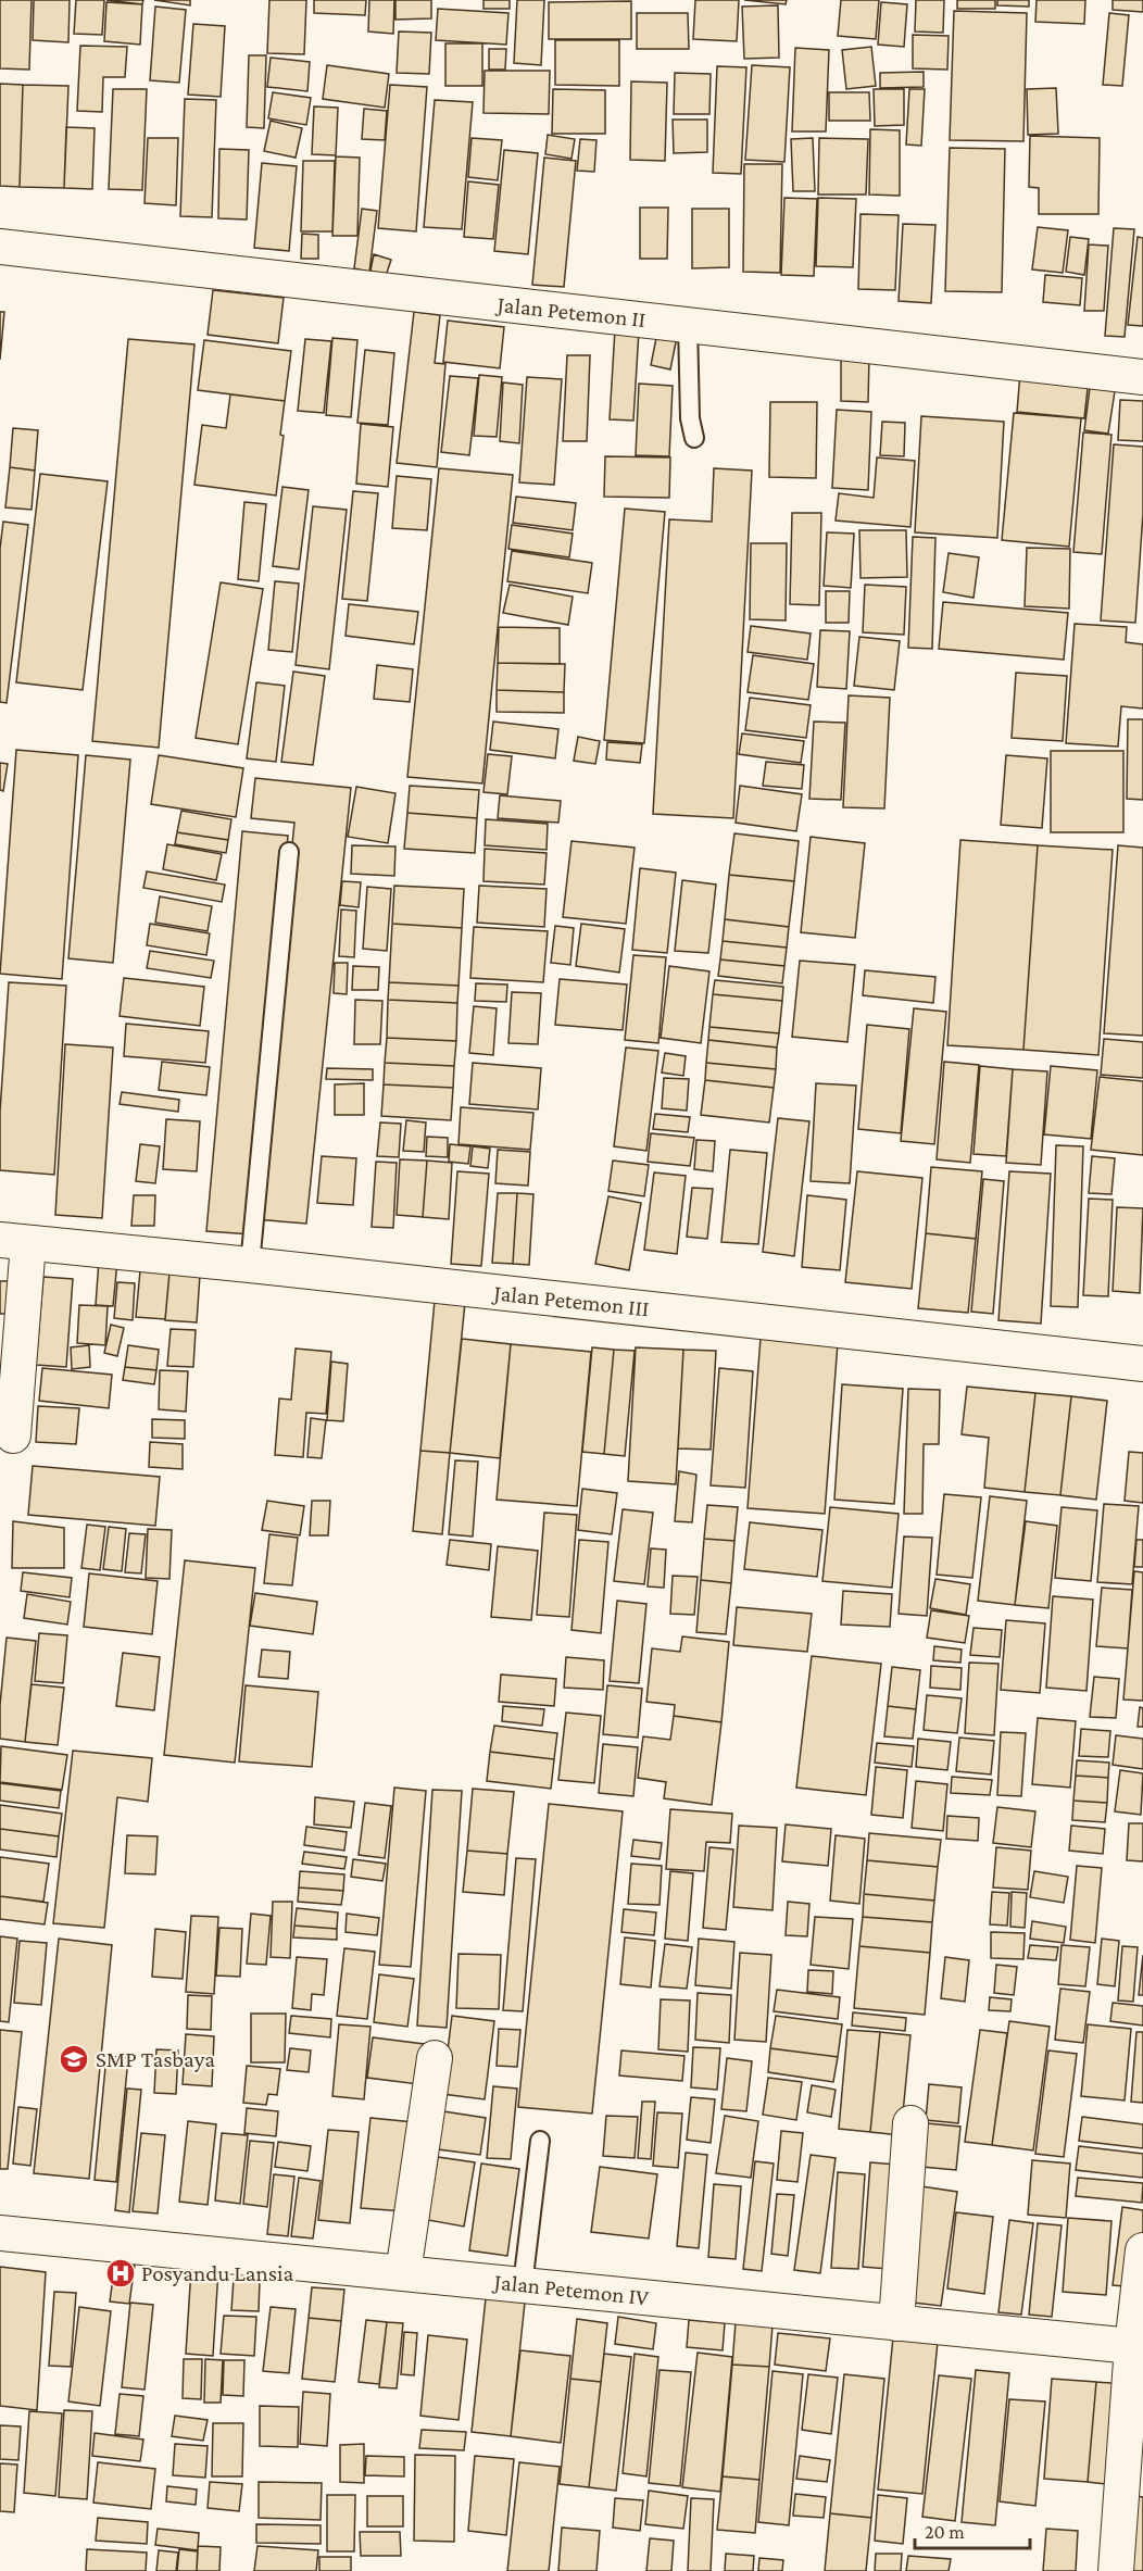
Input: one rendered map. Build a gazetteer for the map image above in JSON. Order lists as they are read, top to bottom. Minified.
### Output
{"streets":{"street":["Jalan Petemon II","Jalan Petemon III","Jalan Petemon IV"]},"places":{"school or university":["SMP Tasbaya"],"hospital":["Posyandu Lansia"]},"scale_bar":"20 m"}
